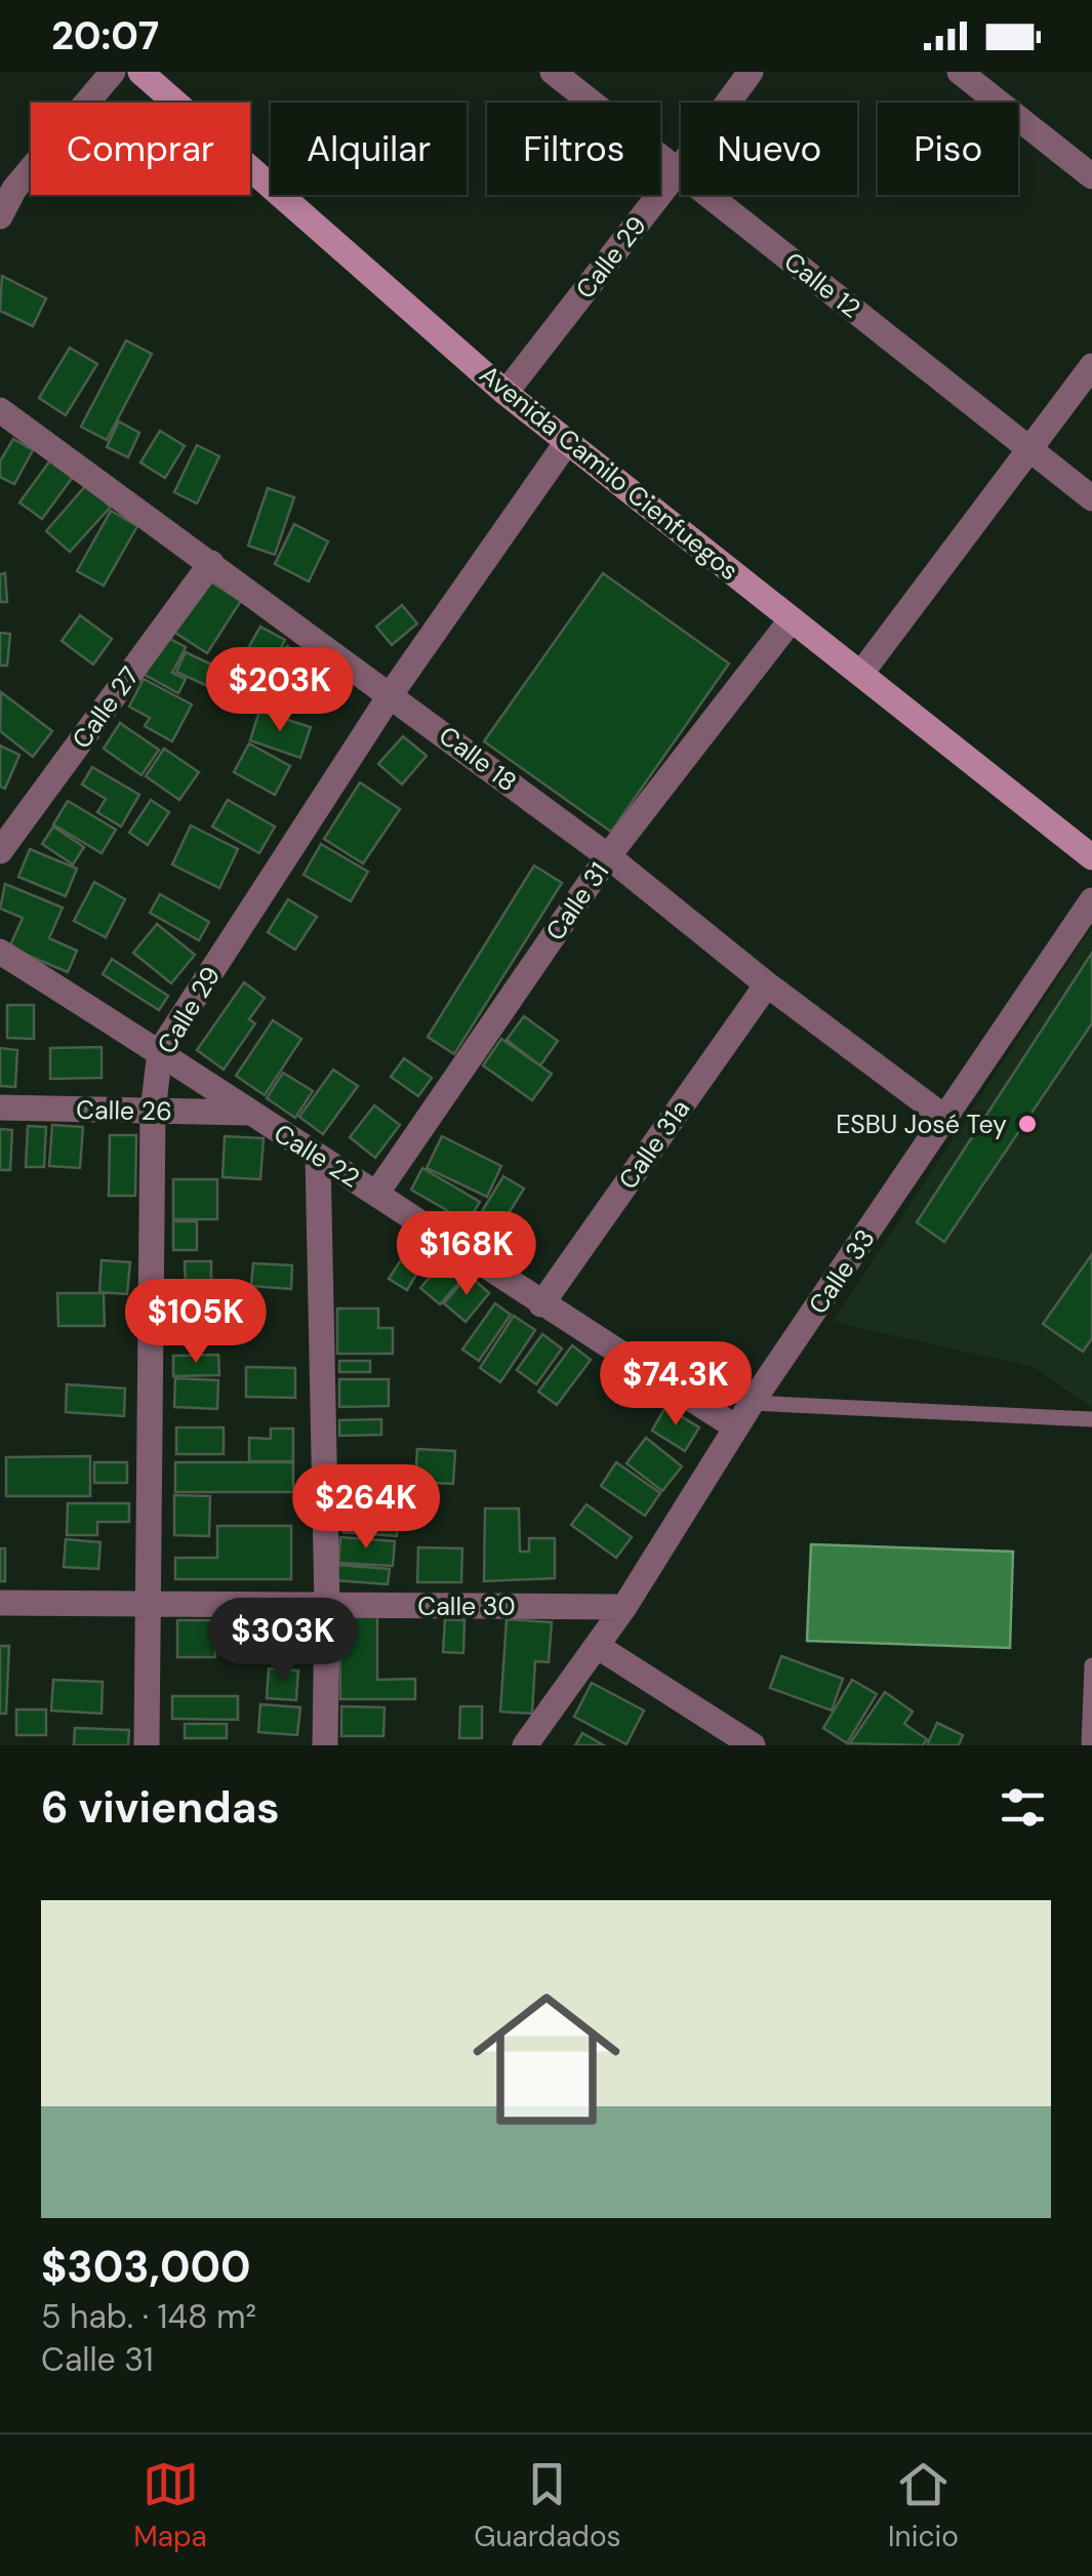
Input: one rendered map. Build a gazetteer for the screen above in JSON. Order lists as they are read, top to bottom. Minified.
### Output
{"streets":{"main road":["Avenida Camilo Cienfuegos"],"street":["Calle 29","Calle 12","Calle 27","Calle 18","Calle 31","Calle 26","Calle 31a","Calle 22","Calle 33","Calle 30"]},"crossings":[["Calle 29","Calle 12"],["Calle 29","Avenida Camilo Cienfuegos"],["Calle 29","Calle 18"],["Calle 29","Calle 26"],["Calle 29","Calle 22"],["Calle 29","Calle 30"],["Avenida Camilo Cienfuegos","Calle 31"],["Calle 27","Calle 18"],["Calle 18","Calle 31"],["Calle 18","Calle 31a"],["Calle 18","Calle 33"],["Calle 31","Calle 22"],["Calle 26","Calle 22"],["Calle 31a","Calle 22"],["Calle 22","Calle 33"],["Calle 33","Calle 30"]],"places":["ESBU José Tey"],"page":{"status":"20:07","chip":["Comprar","Alquilar","Filtros","Nuevo","Piso"],"price":["$203K","$168K","$105K","$74.3K","$264K","$303K"],"heading":"6 viviendas","list":[{"name":"$303,000","note":"5 hab. · 148 m² · Calle 31"}],"tabs":["Mapa","Guardados","Inicio"]}}
